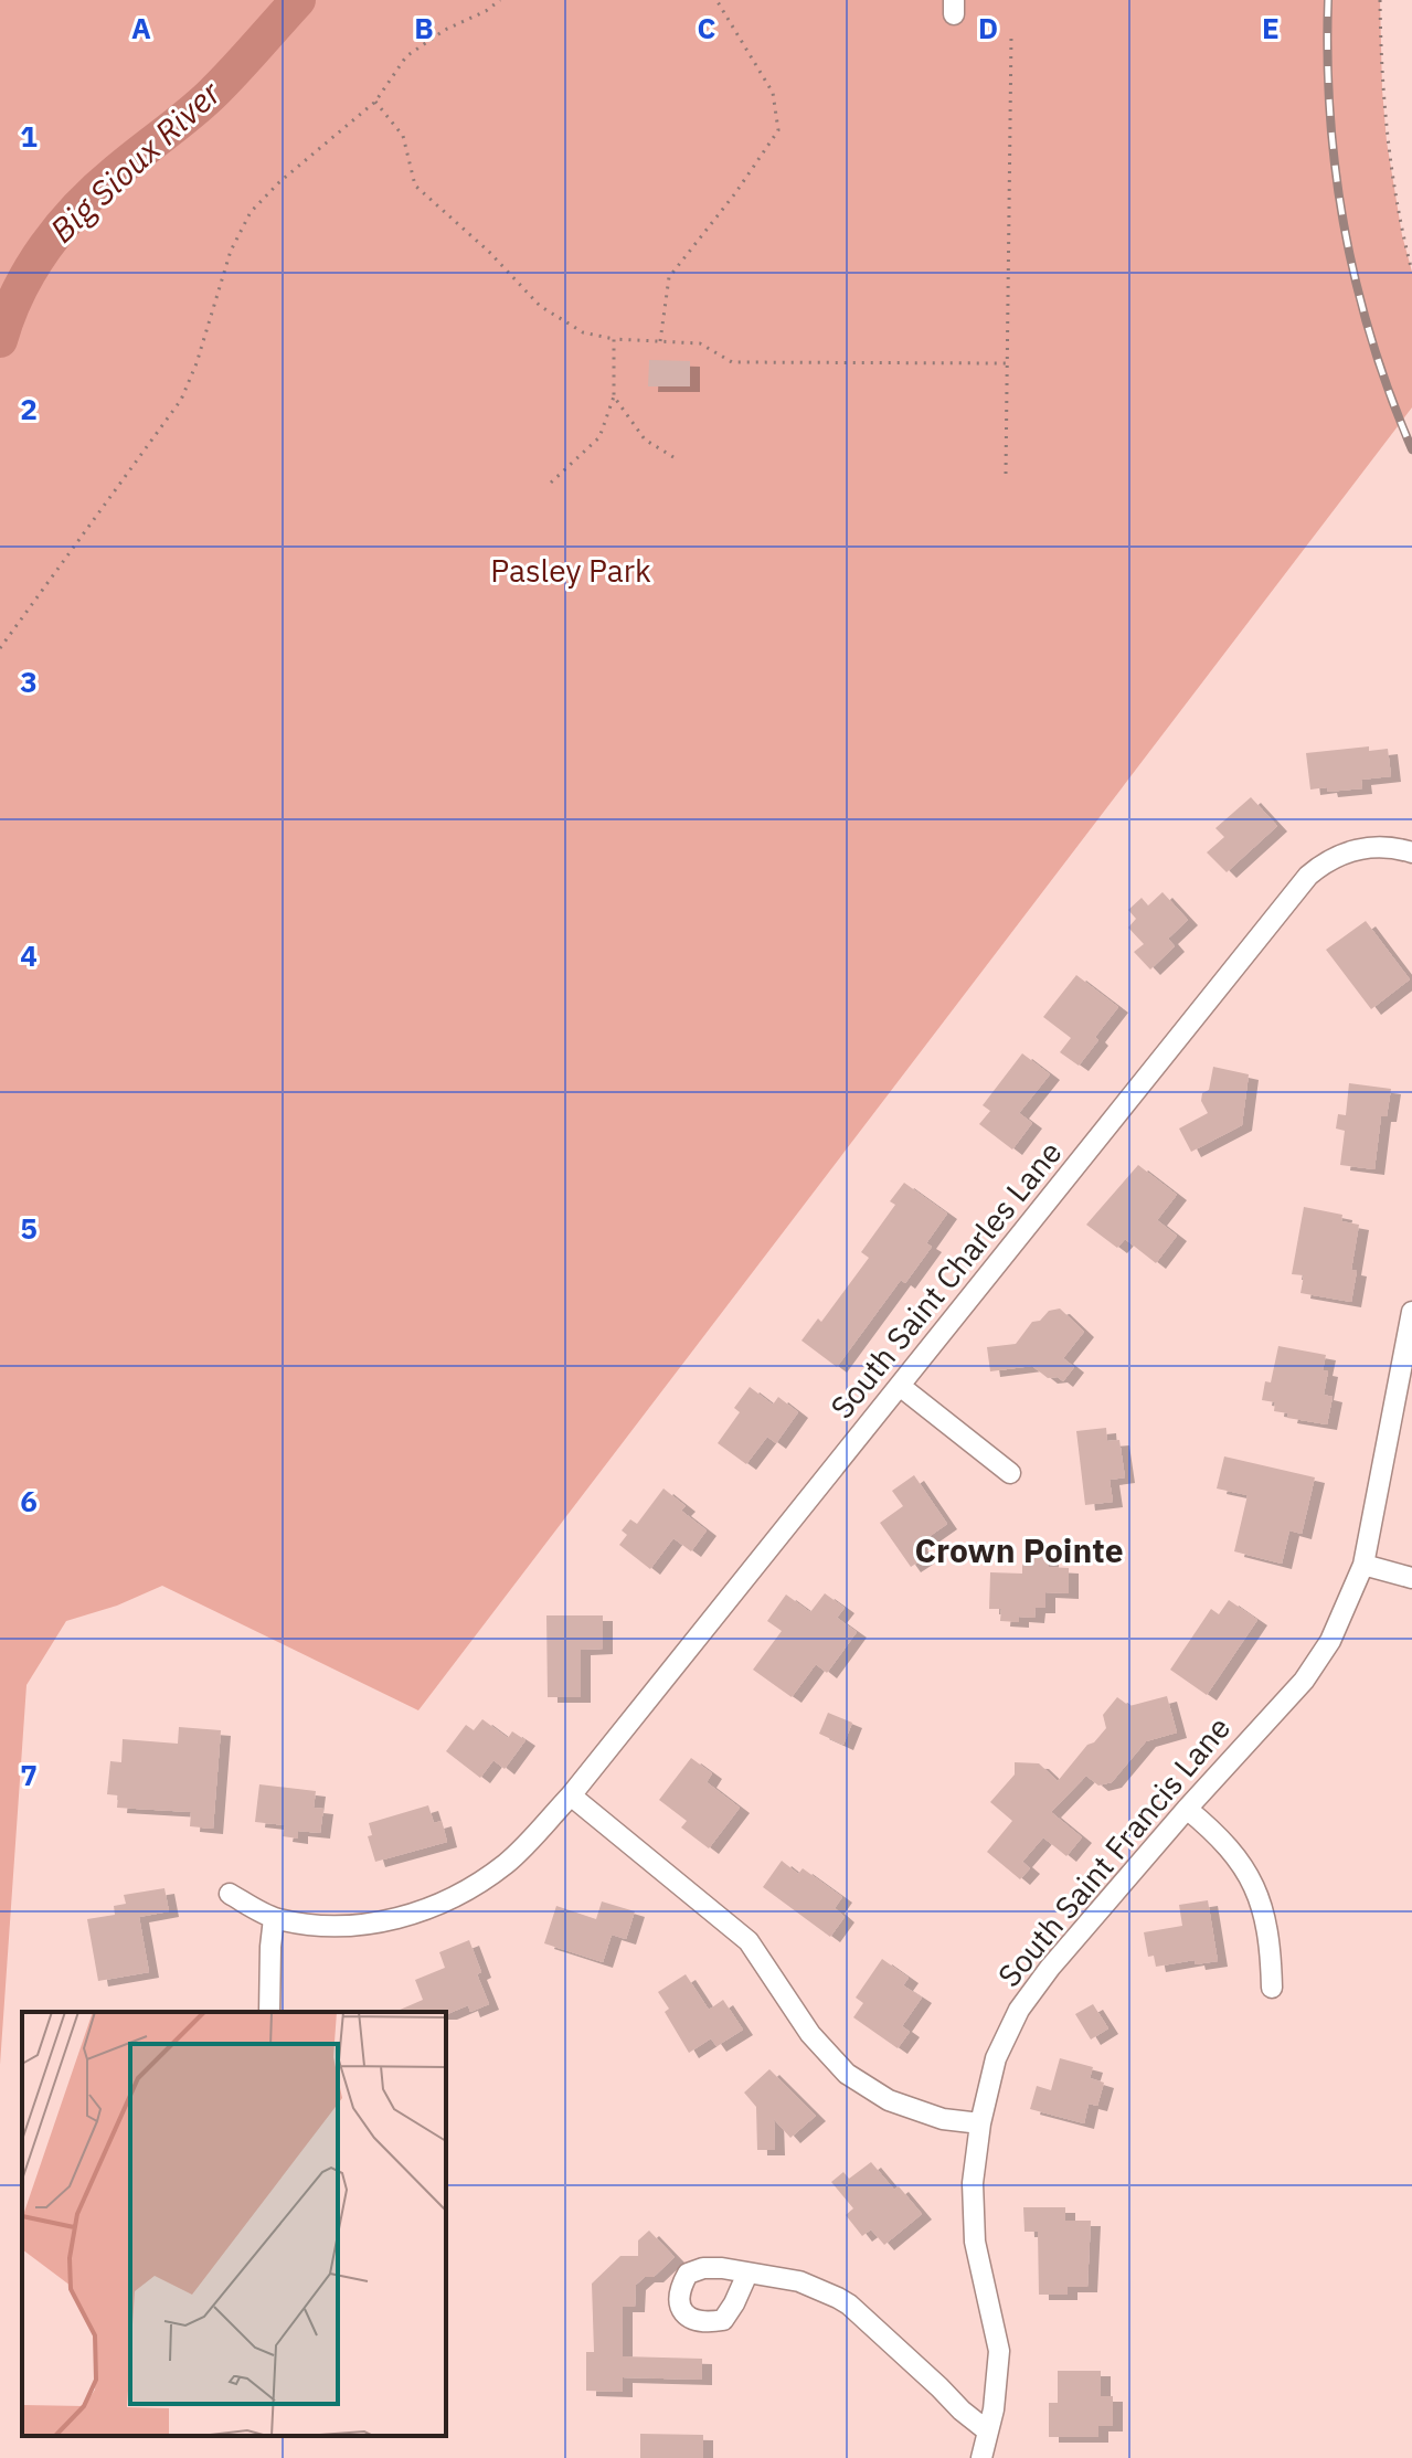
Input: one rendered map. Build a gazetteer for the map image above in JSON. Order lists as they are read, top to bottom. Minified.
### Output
{"streets":{"street":["South Saint Charles Lane","South Saint Francis Lane"]},"districts":["Crown Pointe"],"water":["Big Sioux River"],"parks":["Pasley Park"],"grid":{"columns":["A","B","C","D","E"],"rows":["1","2","3","4","5","6","7"]}}
